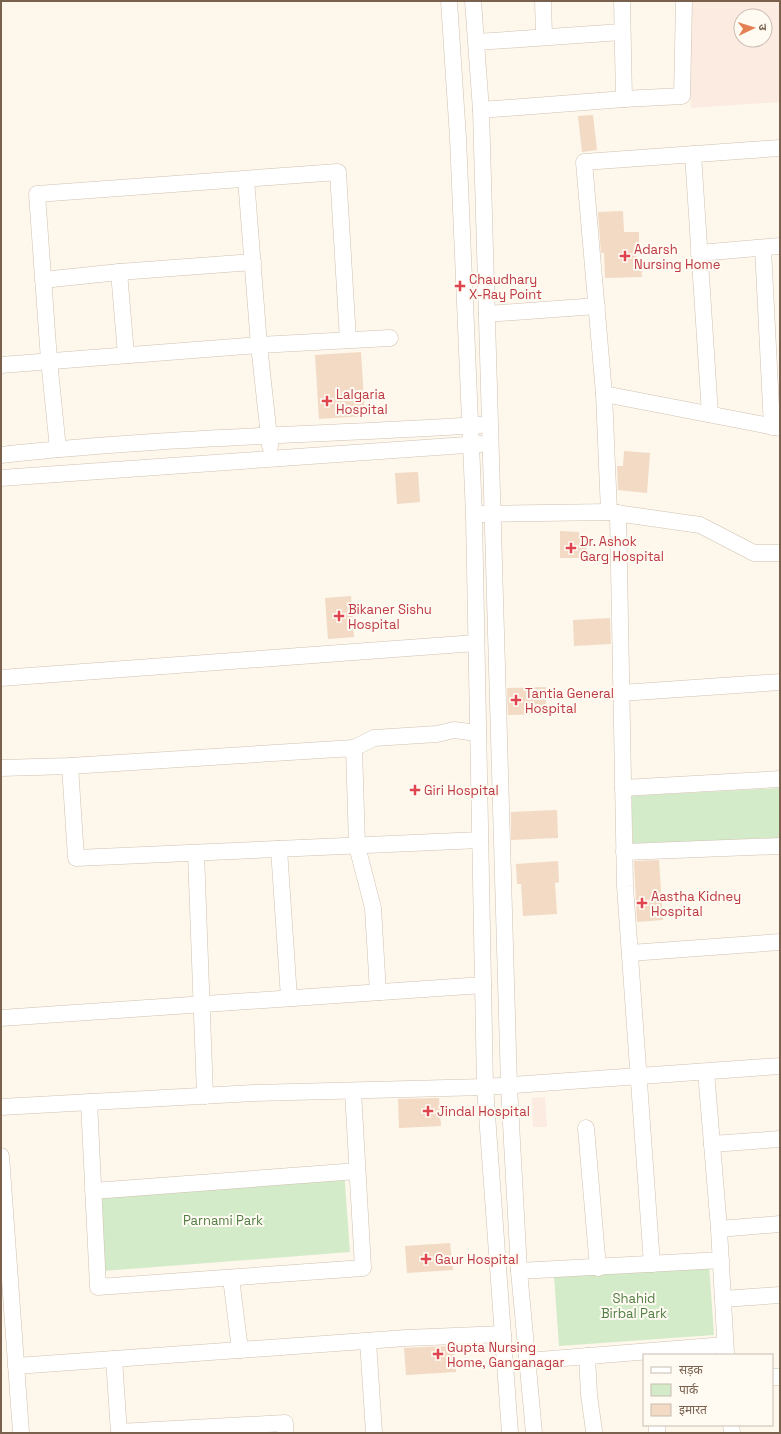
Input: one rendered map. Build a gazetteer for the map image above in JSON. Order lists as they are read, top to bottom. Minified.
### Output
{"parks":["Parnami Park","Shahid Birbal Park"],"places":{"health":["Adarsh Nursing Home","Chaudhary X-Ray Point","Lalgaria Hospital","Dr. Ashok Garg Hospital","Bikaner Sishu Hospital","Tantia General Hospital","Giri Hospital","Aastha Kidney Hospital","Jindal Hospital","Gaur Hospital","Gupta Nursing Home, Ganganagar"]},"legend":["सड़क","पार्क","इमारत"],"north":"right"}
